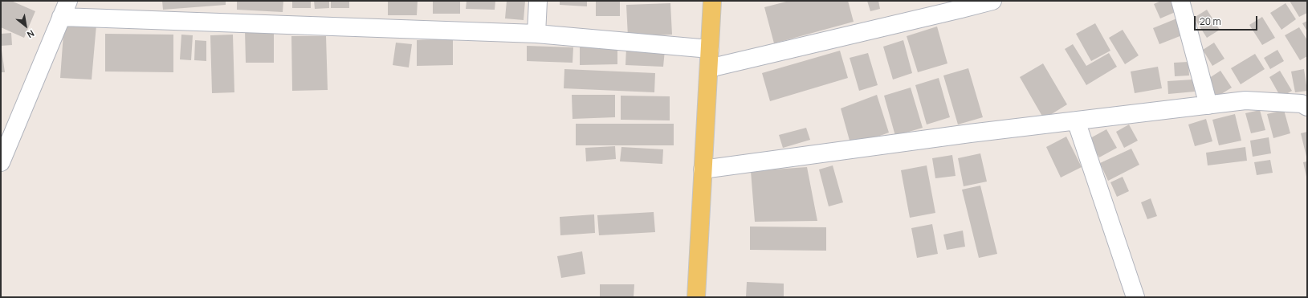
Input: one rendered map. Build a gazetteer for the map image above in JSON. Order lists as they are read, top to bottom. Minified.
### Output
{"scale_bar":"20 m","north":"bottom right"}
